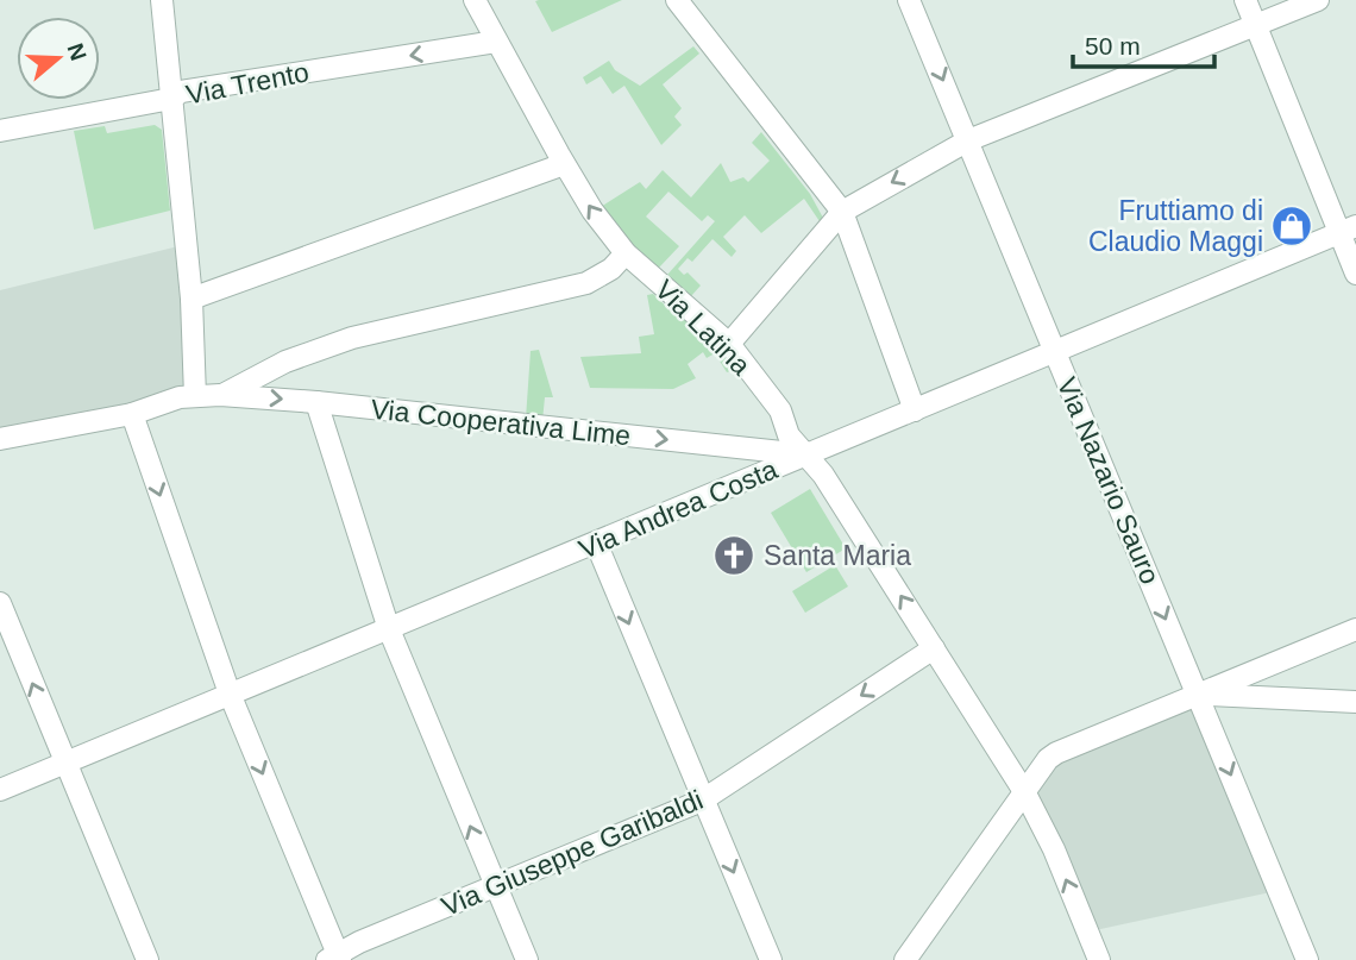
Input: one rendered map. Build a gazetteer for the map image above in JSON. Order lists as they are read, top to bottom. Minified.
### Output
{"streets":{"street":["Via Trento","Via Latina","Via Cooperativa Lime","Via Nazario Sauro","Via Andrea Costa","Via Giuseppe Garibaldi"]},"crossings":[["Via Trento","Via Latina"],["Via Latina","Via Cooperativa Lime"],["Via Latina","Via Andrea Costa"],["Via Latina","Via Giuseppe Garibaldi"],["Via Cooperativa Lime","Via Andrea Costa"],["Via Nazario Sauro","Via Andrea Costa"]],"one_way":["Via Latina","Via Nazario Sauro","Via Giuseppe Garibaldi"],"places":{"shop":["Fruttiamo di Claudio Maggi"],"church":["Santa Maria"]},"scale_bar":"50 m","north":"right"}
